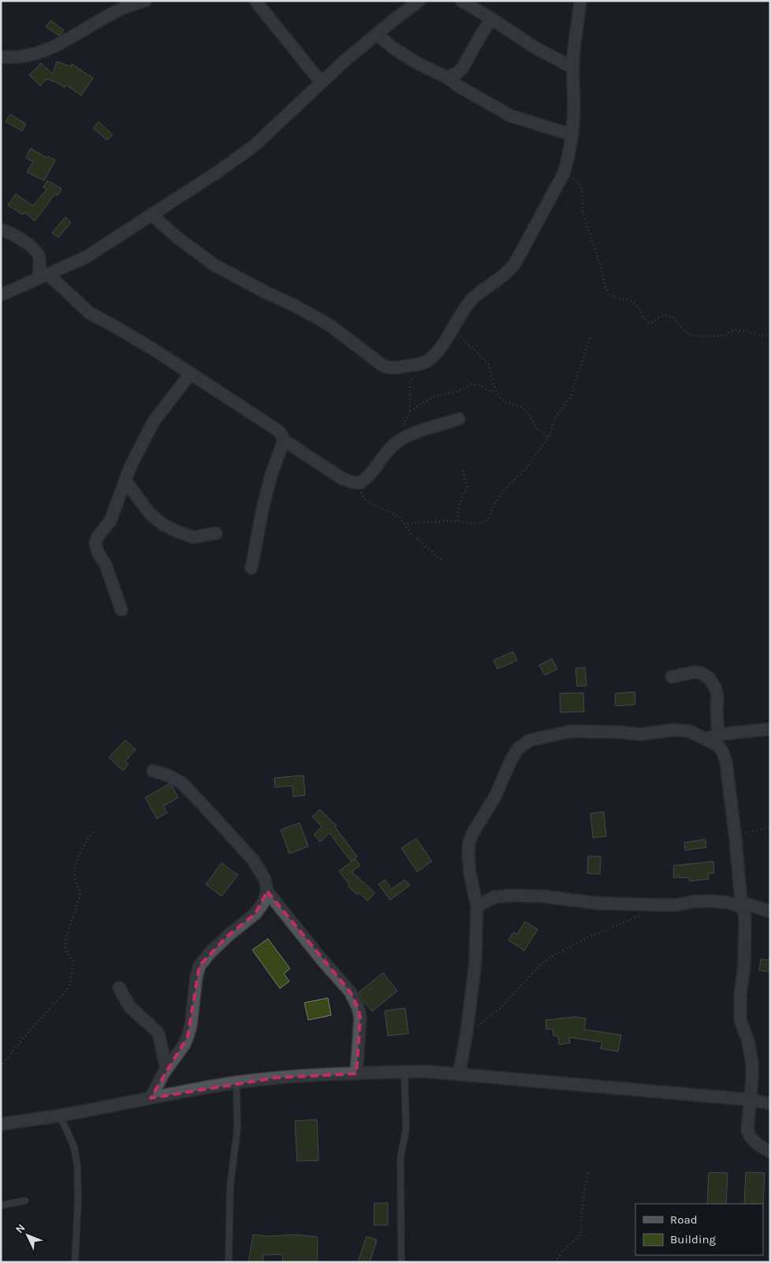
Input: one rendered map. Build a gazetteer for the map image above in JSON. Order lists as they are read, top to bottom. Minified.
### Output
{"legend":["Road","Building"],"north":"top left"}
